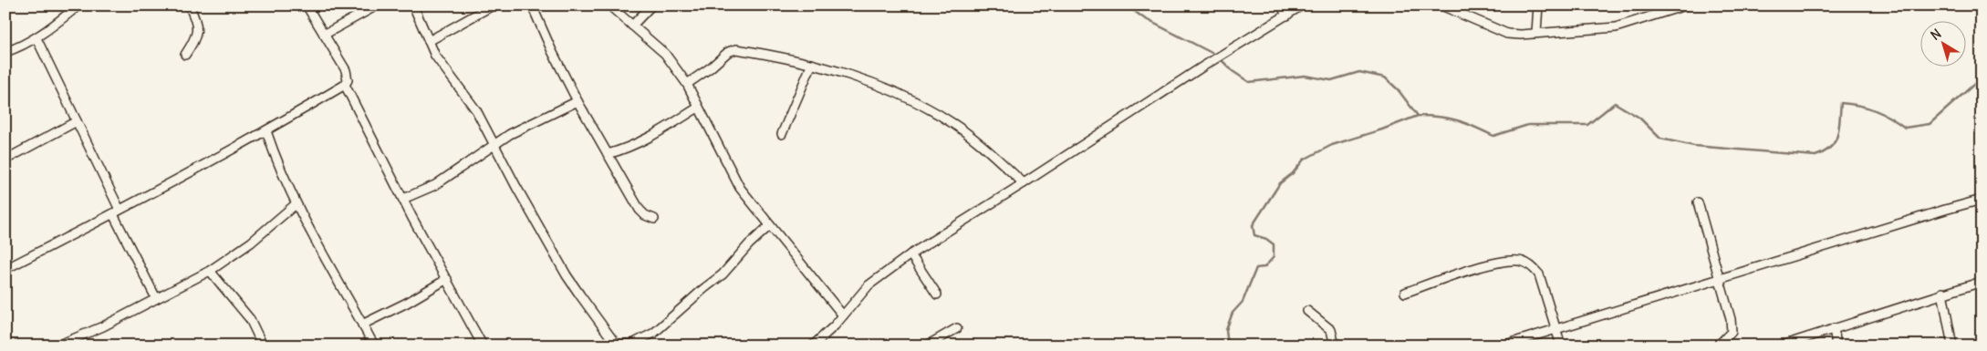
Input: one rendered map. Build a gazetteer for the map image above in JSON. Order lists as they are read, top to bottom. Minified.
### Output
{"north":"top left"}
